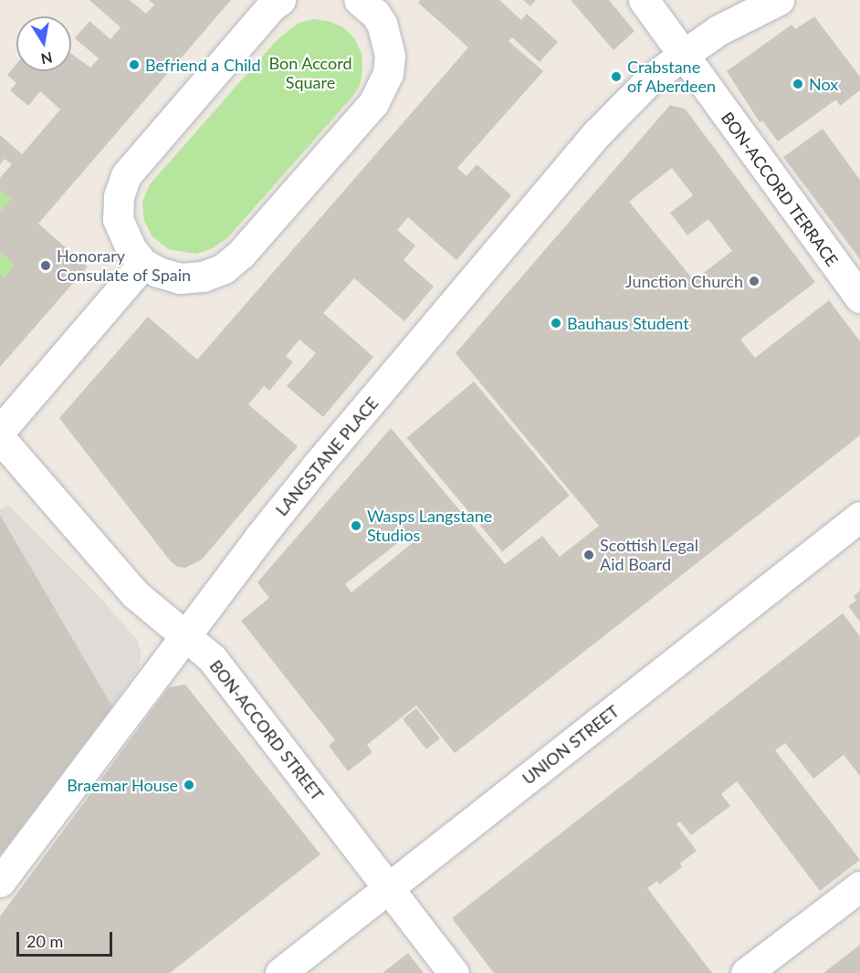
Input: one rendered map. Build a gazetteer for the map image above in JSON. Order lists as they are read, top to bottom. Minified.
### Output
{"streets":{"street":["BON-ACCORD TERRACE","LANGSTANE PLACE","BON-ACCORD STREET","UNION STREET"]},"crossings":[["BON-ACCORD TERRACE","LANGSTANE PLACE"],["LANGSTANE PLACE","BON-ACCORD STREET"],["BON-ACCORD STREET","UNION STREET"]],"parks":["Bon Accord Square"],"places":["Befriend a Child","Crabstane of Aberdeen","Nox","Honorary Consulate of Spain","Junction Church","Bauhaus Student","Wasps Langstane Studios","Scottish Legal Aid Board","Braemar House"],"scale_bar":"20 m","north":"bottom"}
